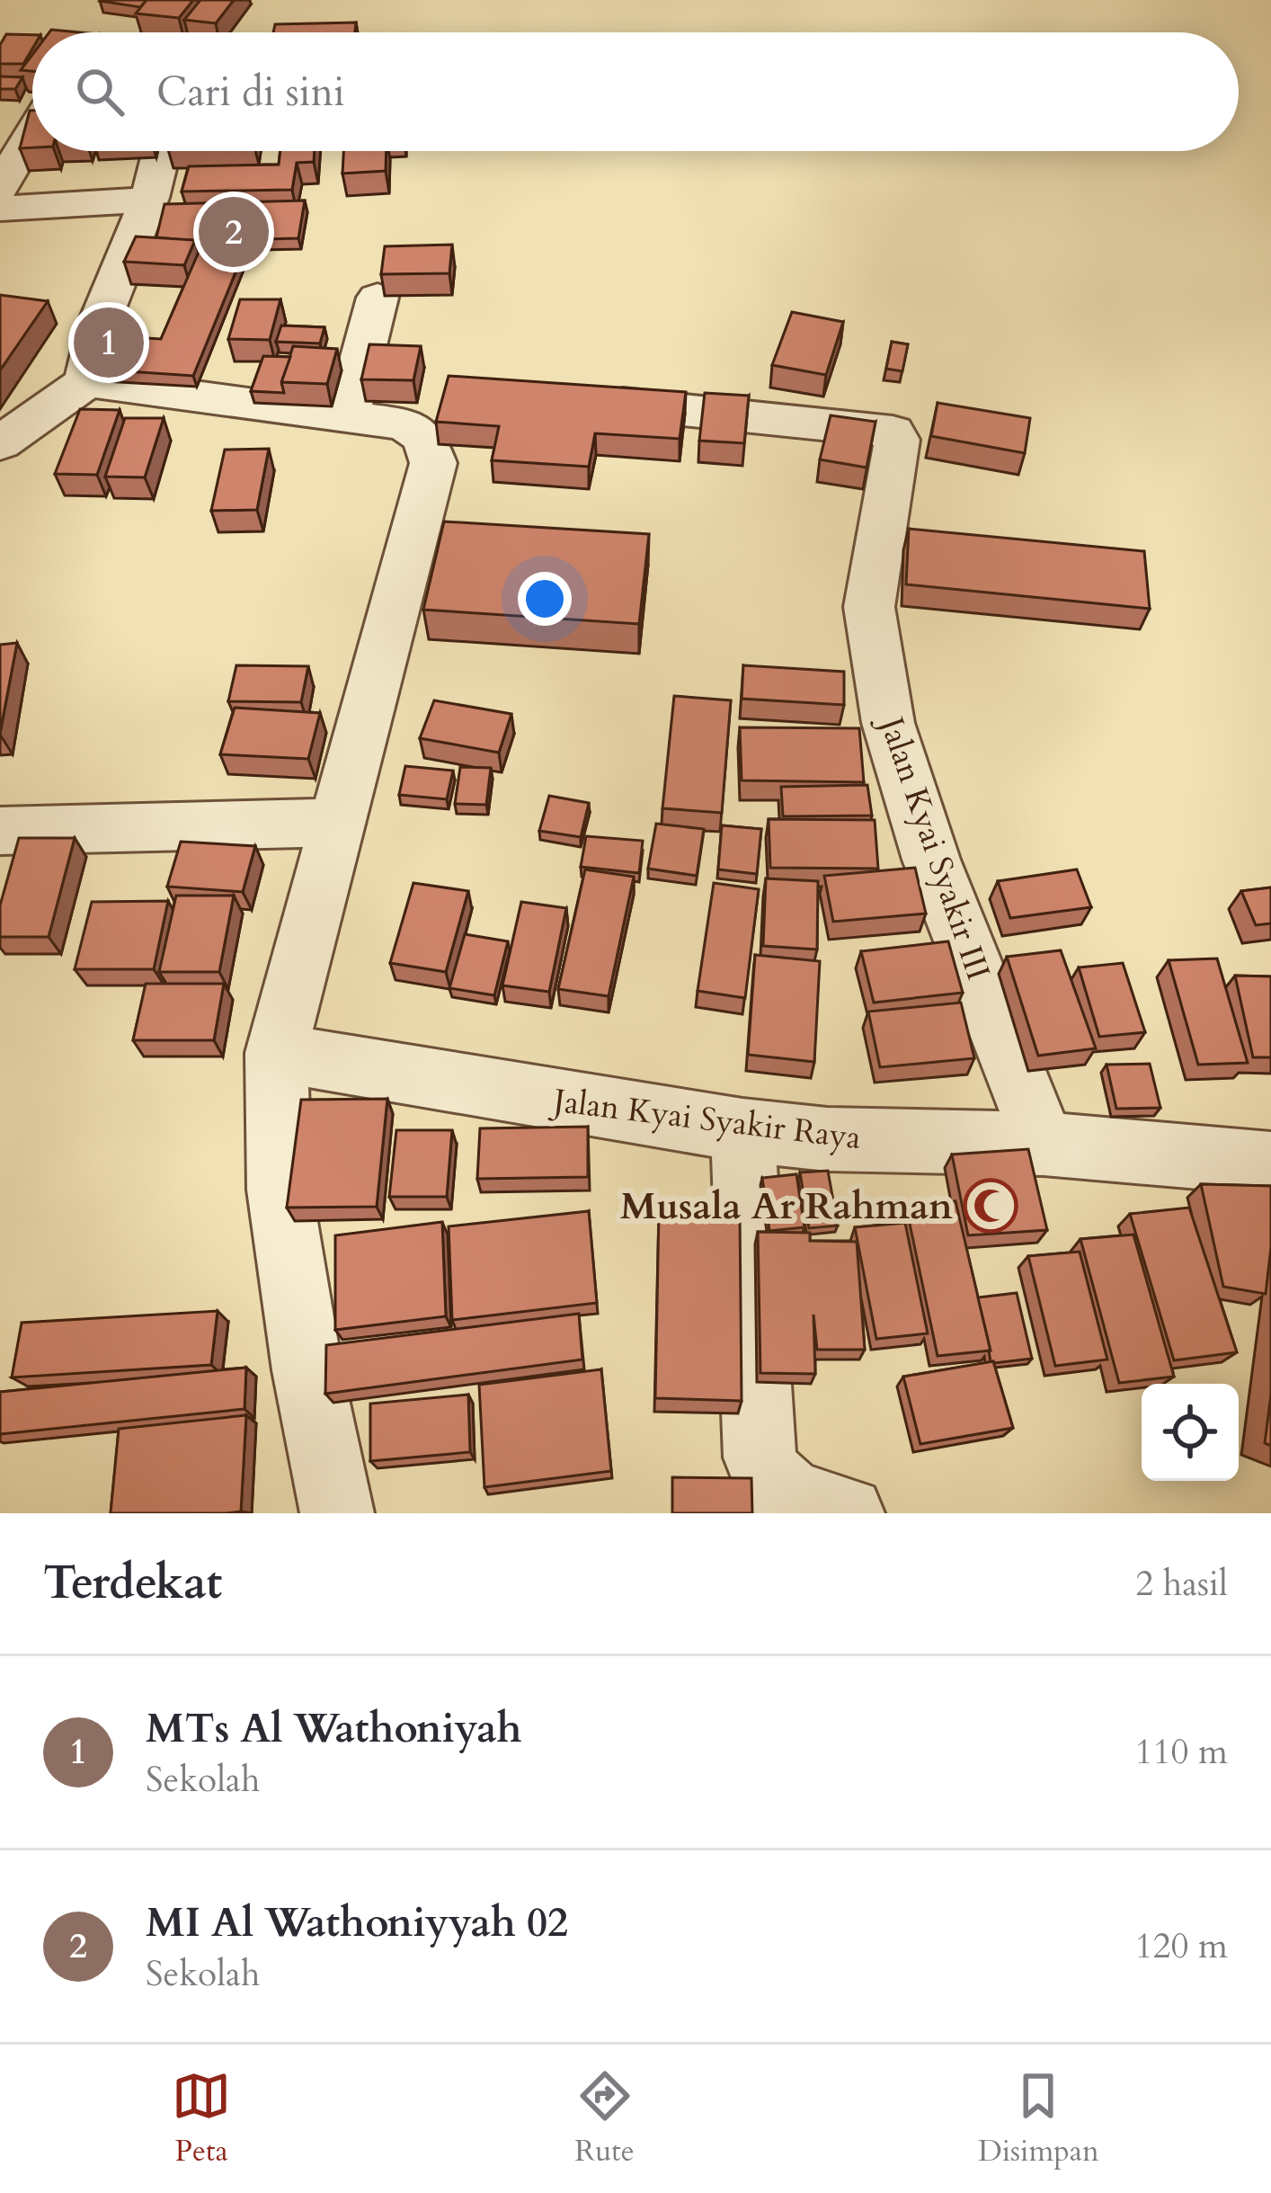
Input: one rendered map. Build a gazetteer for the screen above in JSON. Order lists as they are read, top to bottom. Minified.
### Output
{"streets":{"street":["Jalan Kyai Syakir III","Jalan Kyai Syakir Raya"]},"crossings":[["Jalan Kyai Syakir III","Jalan Kyai Syakir Raya"]],"places":{"mosque":["Musala Ar Rahman"]},"page":{"search":"Cari di sini","pins":["2","1"],"heading":["Terdekat","2 hasil"],"list":[{"mark":"1","name":"MTs Al Wathoniyah","note":"Sekolah","value":"110 m"},{"mark":"2","name":"MI Al Wathoniyyah 02","note":"Sekolah","value":"120 m"}],"nav":["Peta","Rute","Disimpan"]}}
